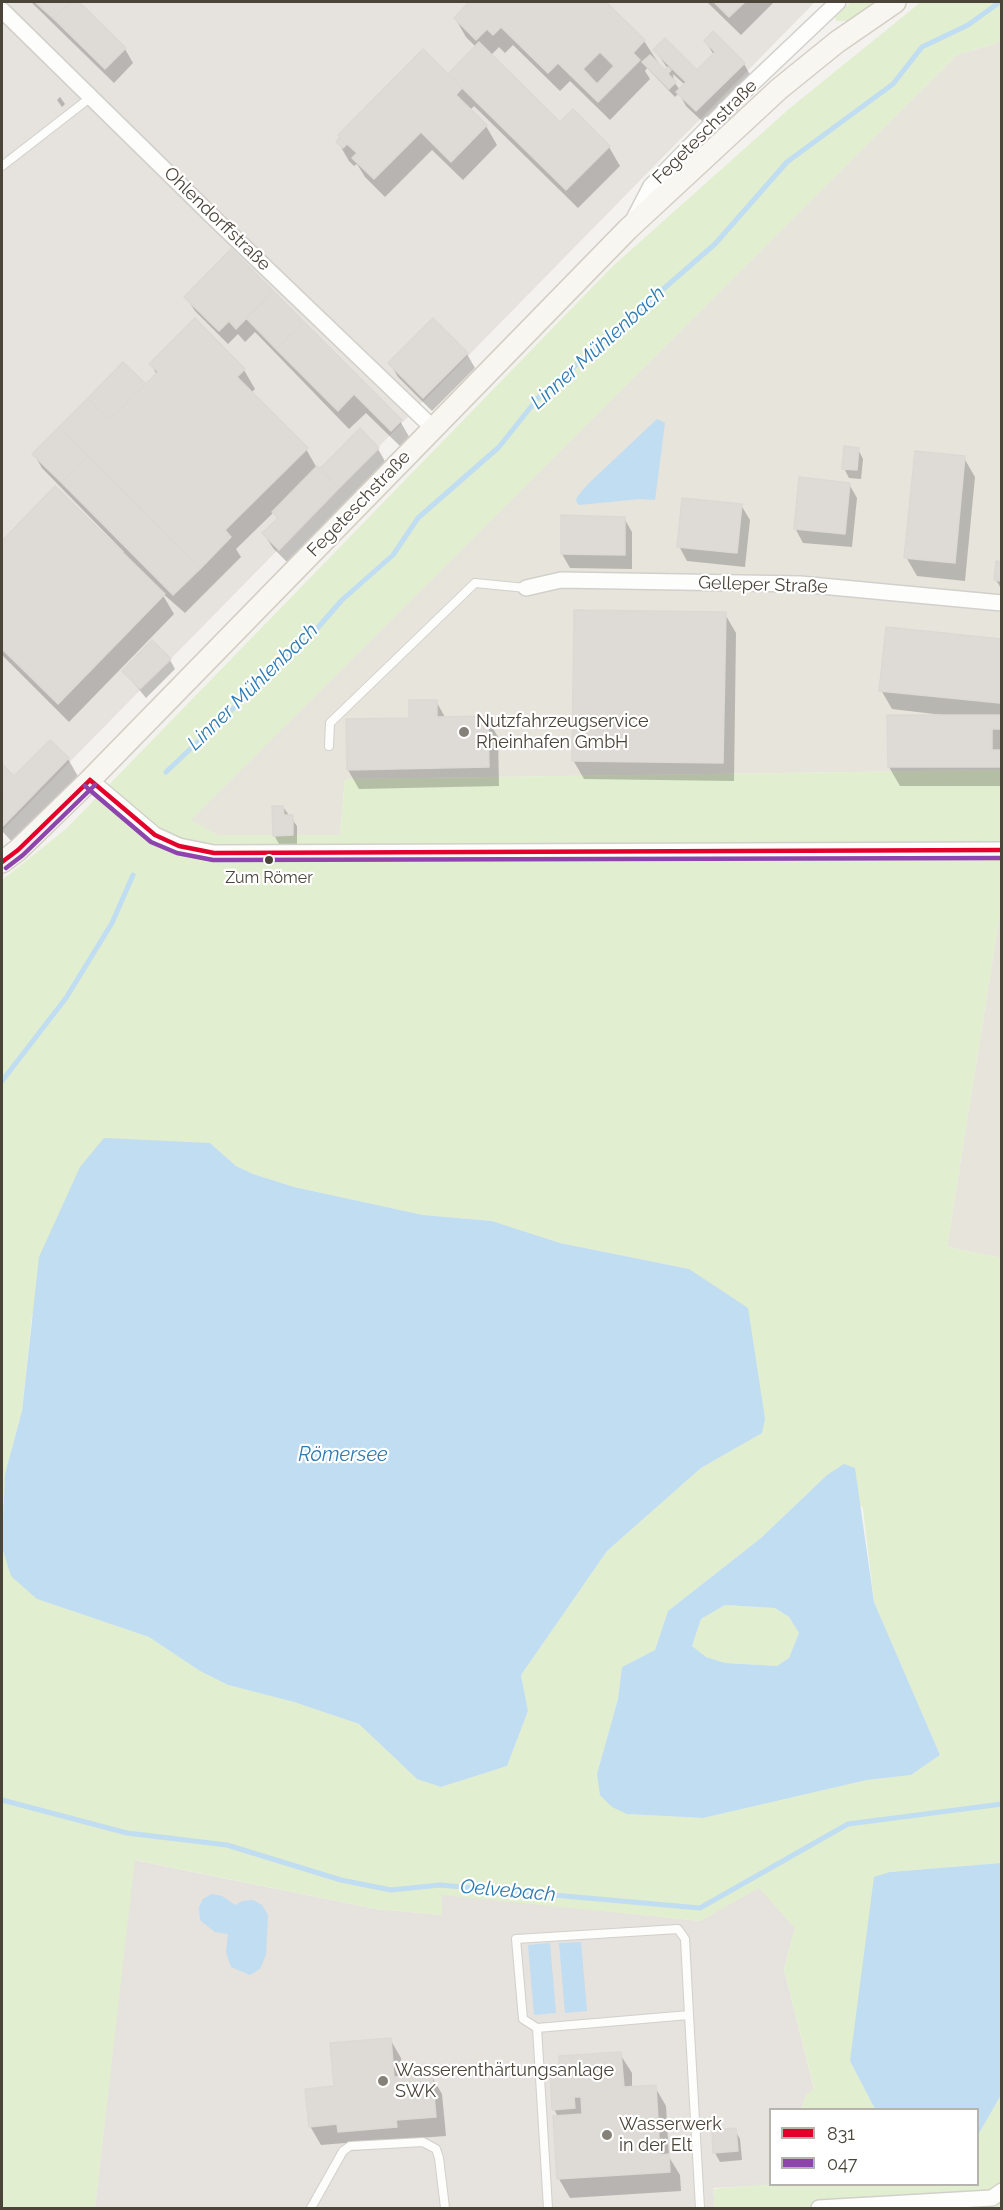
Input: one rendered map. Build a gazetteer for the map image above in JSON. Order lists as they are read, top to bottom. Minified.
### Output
{"streets":{"main road":["Fegeteschstraße"],"street":["Ohlendorffstraße","Gelleper Straße"]},"crossings":[["Fegeteschstraße","Ohlendorffstraße"]],"water":["Linner Mühlenbach","Römersee","Oelvebach"],"places":["Nutzfahrzeugservice Rheinhafen GmbH","Zum Römer","Wasserenthärtungsanlage SWK","Wasserwerk in der Elt"],"lines":["transit line 831","transit line 047"],"legend":["831","047"]}
